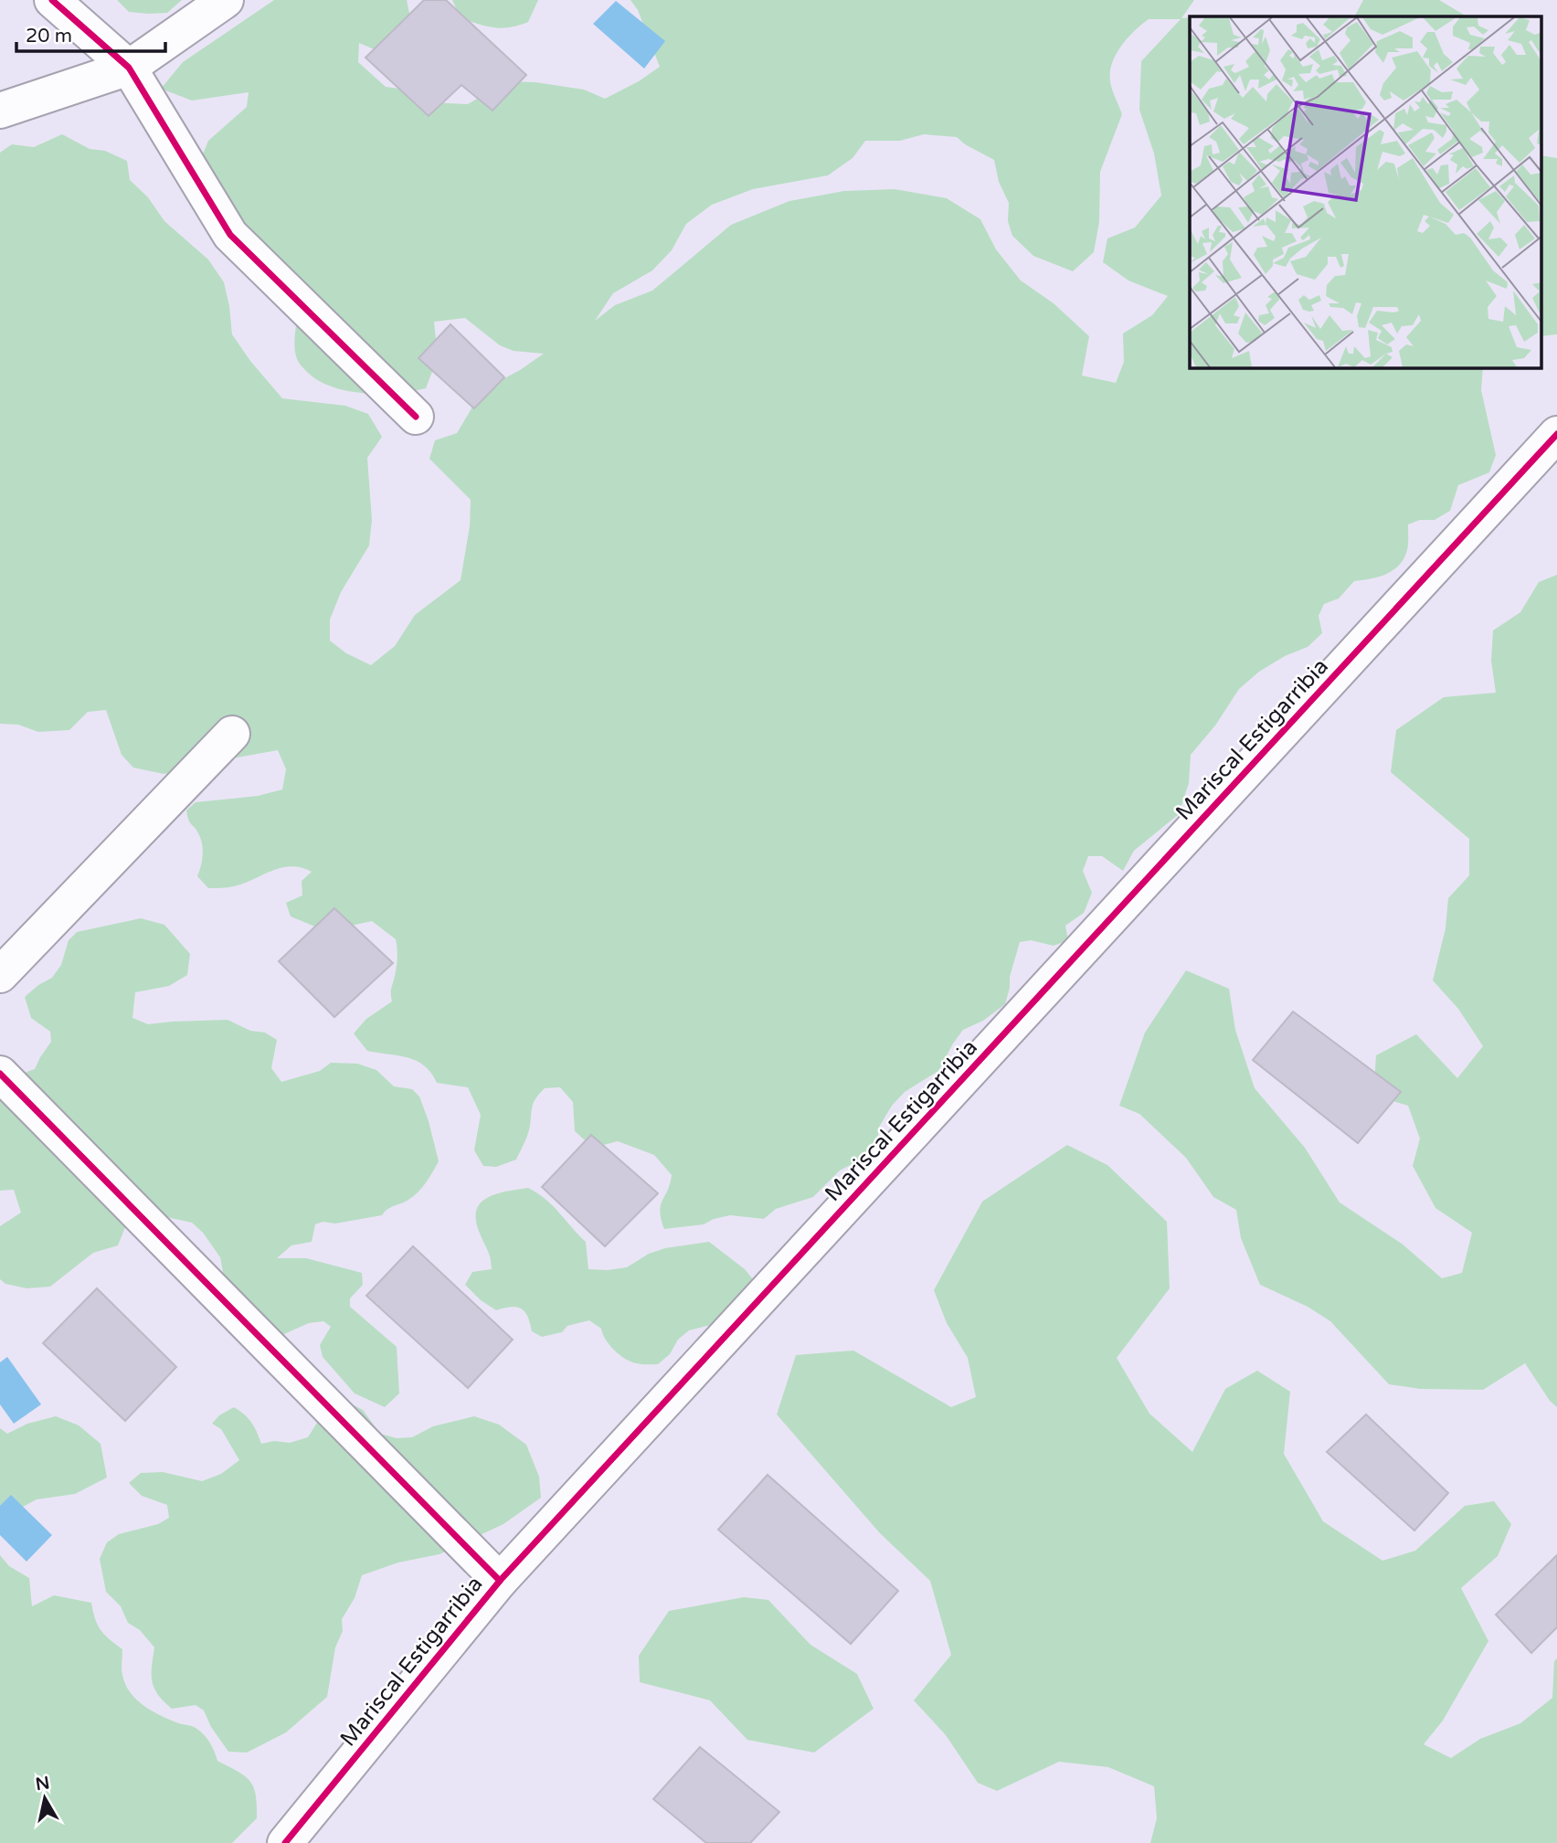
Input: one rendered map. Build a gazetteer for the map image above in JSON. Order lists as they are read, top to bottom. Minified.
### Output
{"streets":{"street":["Mariscal Estigarribia"]},"scale_bar":"20 m","north":"top"}
